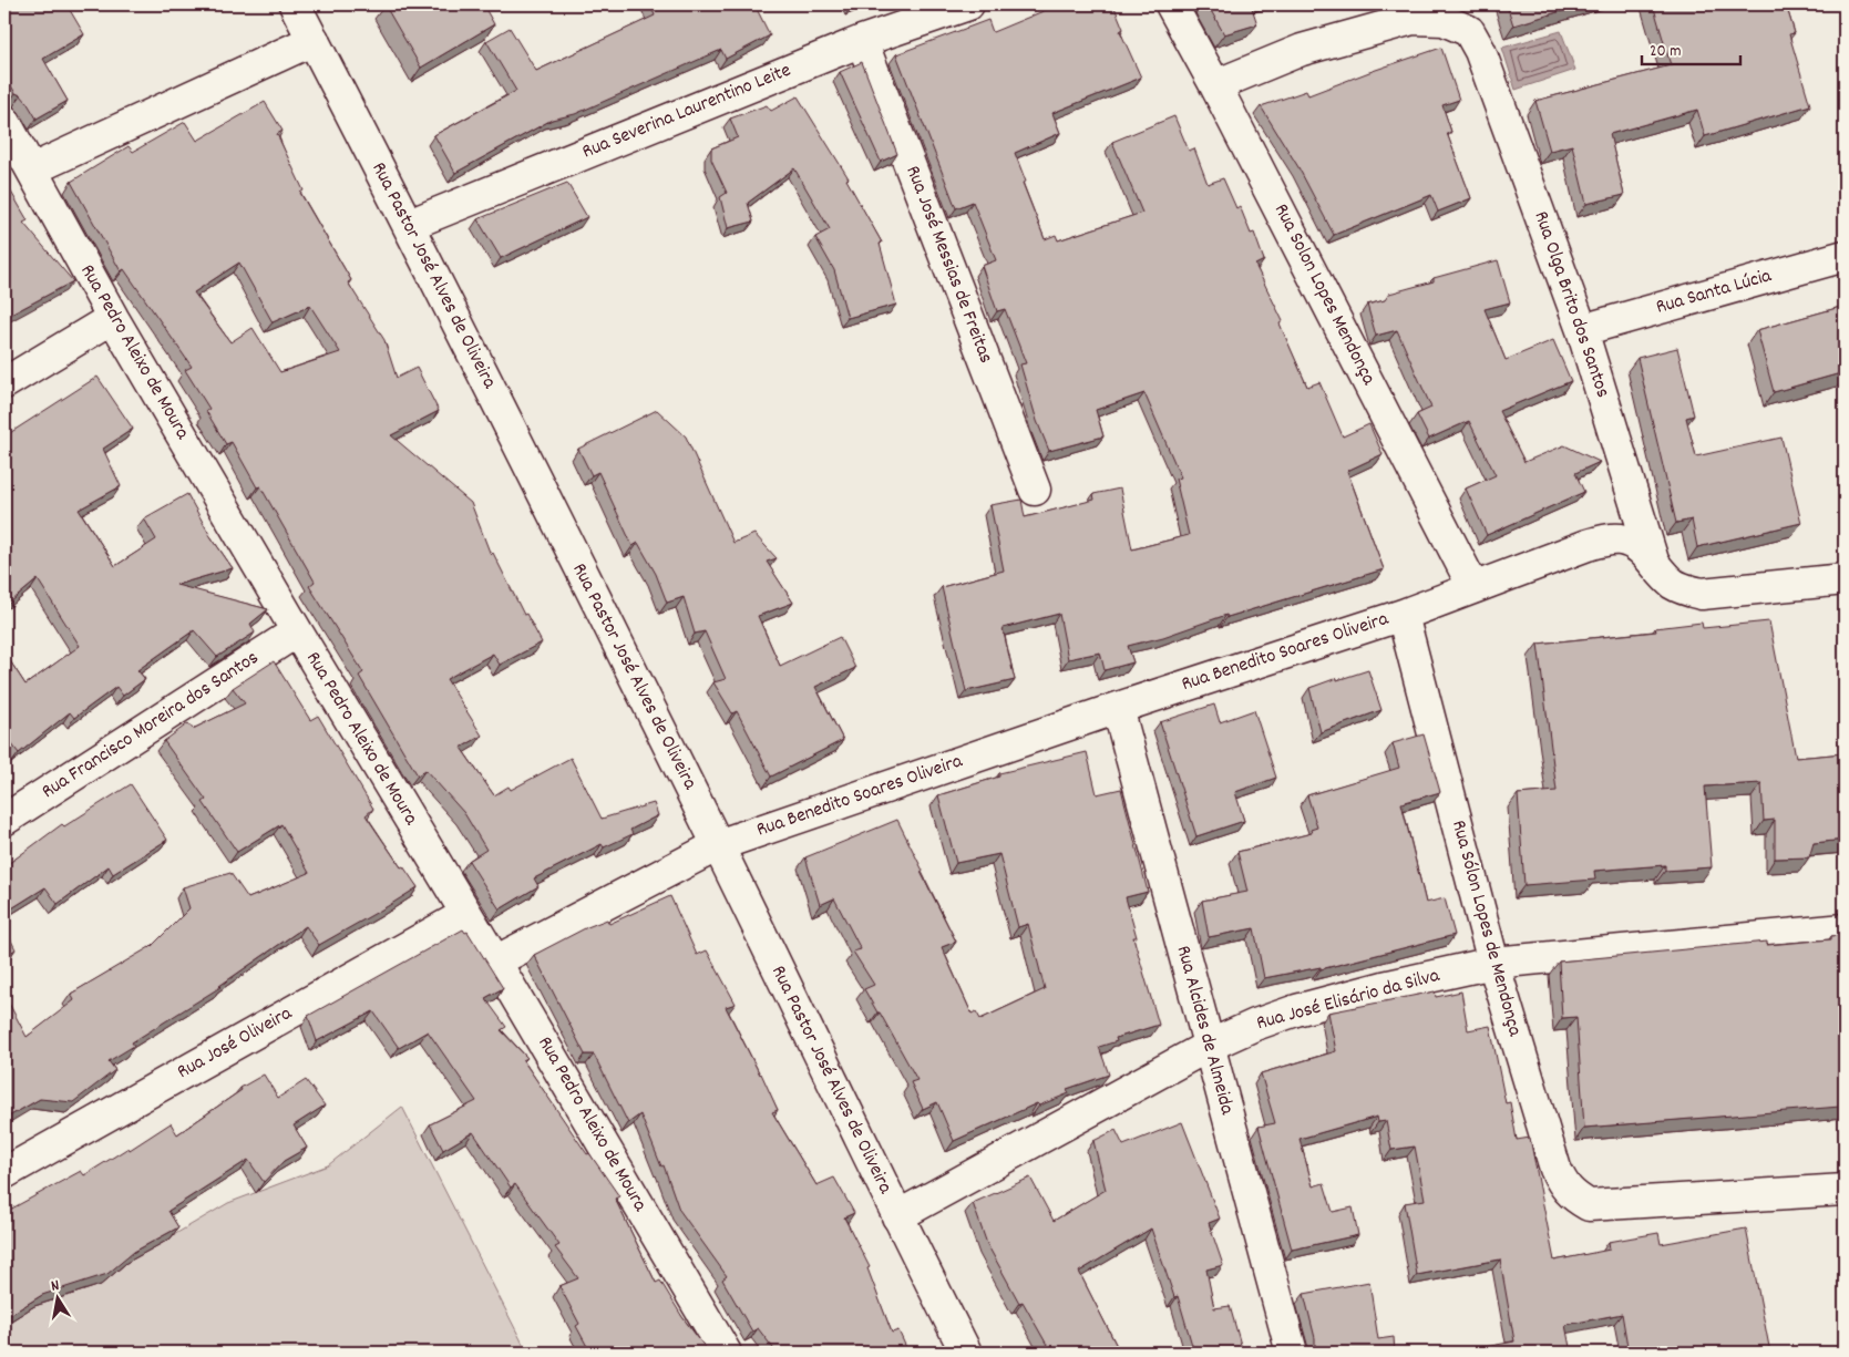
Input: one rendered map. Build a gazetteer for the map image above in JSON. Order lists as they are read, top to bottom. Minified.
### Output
{"streets":{"street":["Rua Severina Laurentino Leite","Rua José Messias de Freitas","Rua Pastor José Alves de Oliveira","Rua Santa Lúcia","Rua Solon Lopes Mendonça","Rua Olga Brito dos Santos","Rua Pedro Aleixo de Moura","Rua Benedito Soares Oliveira","Rua Francisco Moreira dos Santos","Rua Sólon Lopes de Mendonça","Rua José Elisário da Silva","Rua Alcides de Almeida","Rua José Oliveira"]},"crossings":[["Rua Severina Laurentino Leite","Rua José Messias de Freitas"],["Rua Severina Laurentino Leite","Rua Pastor José Alves de Oliveira"],["Rua Pastor José Alves de Oliveira","Rua Benedito Soares Oliveira"],["Rua Pastor José Alves de Oliveira","Rua José Elisário da Silva"],["Rua Santa Lúcia","Rua Olga Brito dos Santos"],["Rua Solon Lopes Mendonça","Rua Olga Brito dos Santos"],["Rua Solon Lopes Mendonça","Rua Benedito Soares Oliveira"],["Rua Olga Brito dos Santos","Rua Benedito Soares Oliveira"],["Rua Pedro Aleixo de Moura","Rua Benedito Soares Oliveira"],["Rua Pedro Aleixo de Moura","Rua Francisco Moreira dos Santos"],["Rua Pedro Aleixo de Moura","Rua José Oliveira"],["Rua Benedito Soares Oliveira","Rua Sólon Lopes de Mendonça"],["Rua Benedito Soares Oliveira","Rua Alcides de Almeida"],["Rua Sólon Lopes de Mendonça","Rua José Elisário da Silva"],["Rua José Elisário da Silva","Rua Alcides de Almeida"]],"scale_bar":"20 m","north":"top"}
